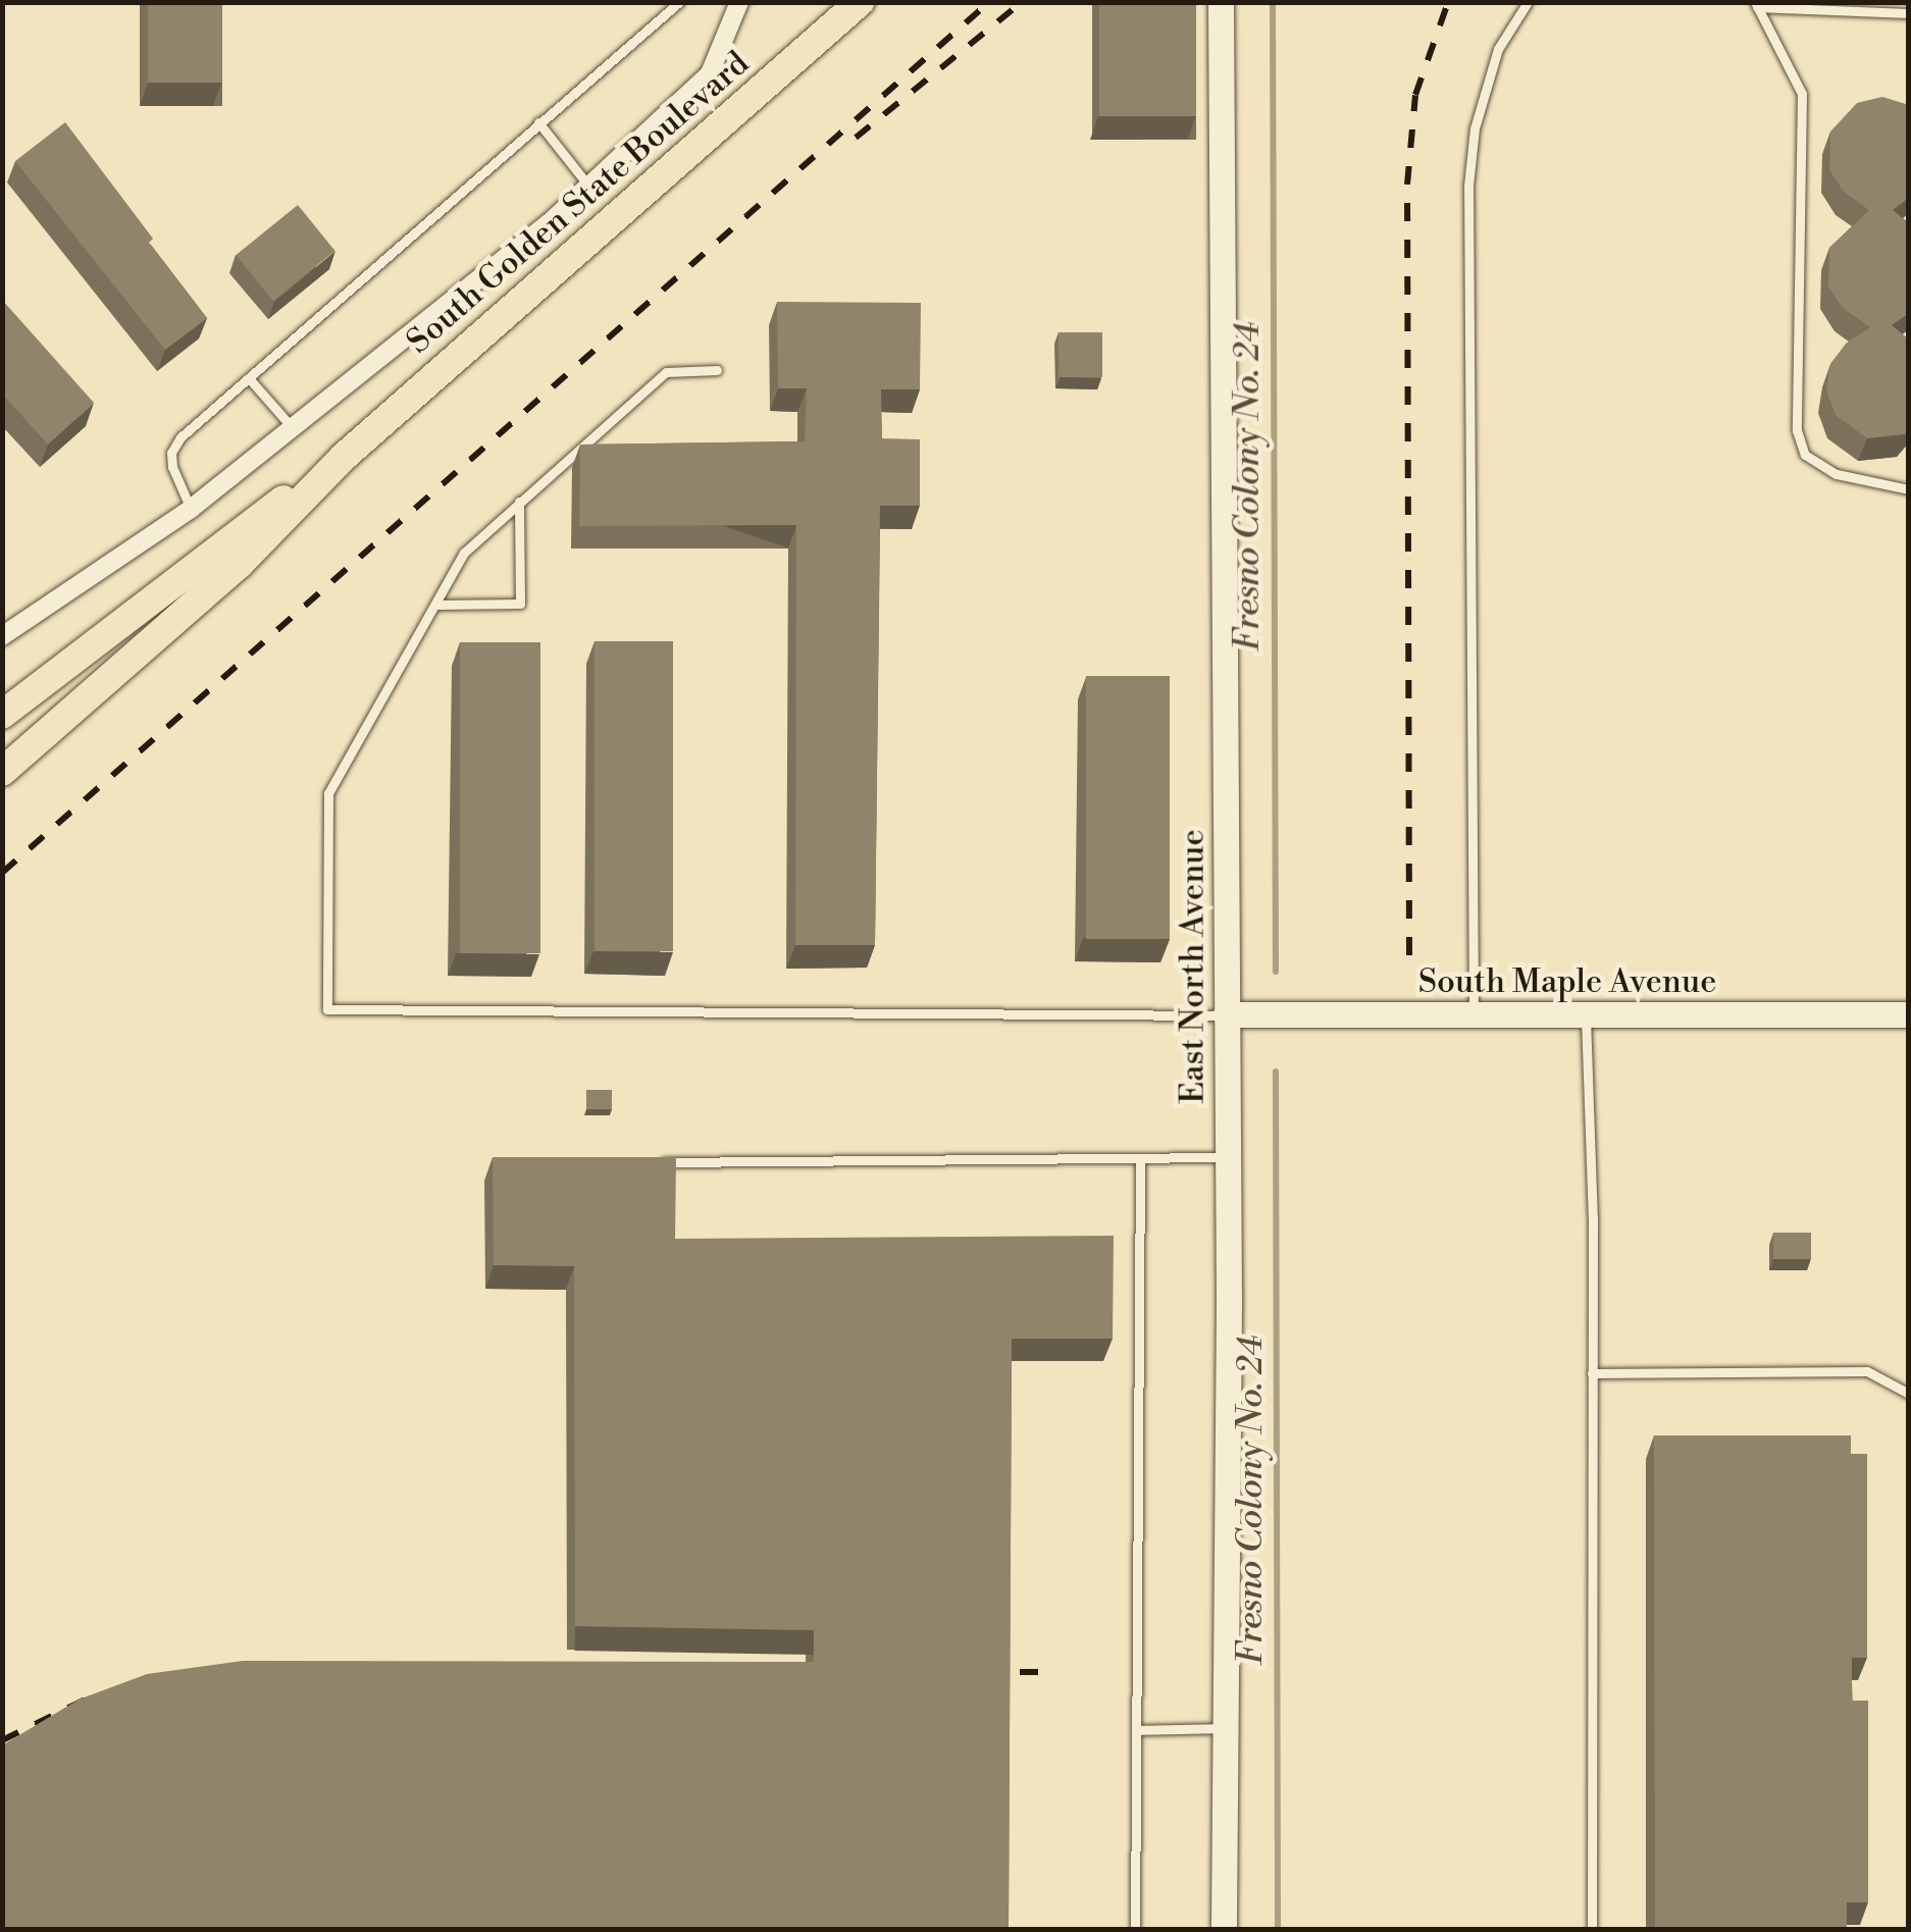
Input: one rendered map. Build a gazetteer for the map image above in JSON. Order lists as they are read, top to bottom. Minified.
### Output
{"streets":{"main road":["South Golden State Boulevard"],"street":["East North Avenue","South Maple Avenue"]},"crossings":[["East North Avenue","South Maple Avenue"]],"water":["Fresno Colony No. 24"]}
